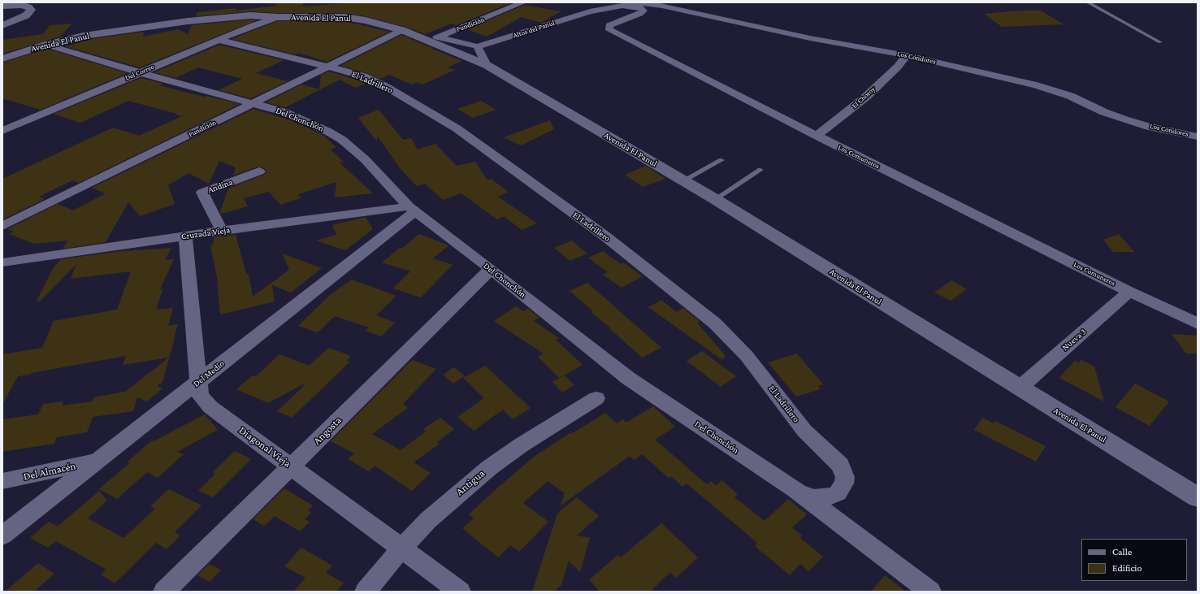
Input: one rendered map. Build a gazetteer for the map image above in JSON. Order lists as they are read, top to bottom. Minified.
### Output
{"streets":{"street":["Avenida El Panul","Fundición","Altos del Panul","Los Cóndores","Del Correo","El Ladrillero","El Choroy","Del Chonchón","Los Comuneros","Andina","Cruzada Vieja","Nueva 3","Del Medio","Angosta","Diagonal Vieja","Del Almacén","Antigua"]},"crossings":[["Avenida El Panul","Fundición"],["Avenida El Panul","Del Correo"],["Avenida El Panul","Del Chonchón"],["Avenida El Panul","Nueva 3"],["Fundición","Altos del Panul"],["Fundición","El Ladrillero"],["Fundición","Del Chonchón"],["Altos del Panul","Los Cóndores"],["Altos del Panul","Los Comuneros"],["Los Cóndores","El Choroy"],["Los Cóndores","Los Comuneros"],["Del Correo","El Ladrillero"],["Del Correo","Del Chonchón"],["El Ladrillero","Del Chonchón"],["El Choroy","Los Comuneros"],["Del Chonchón","Cruzada Vieja"],["Del Chonchón","Del Medio"],["Del Chonchón","Angosta"],["Los Comuneros","Nueva 3"],["Andina","Cruzada Vieja"],["Cruzada Vieja","Del Medio"],["Cruzada Vieja","Diagonal Vieja"],["Del Medio","Diagonal Vieja"],["Del Medio","Del Almacén"],["Angosta","Diagonal Vieja"],["Diagonal Vieja","Antigua"]],"legend":["Calle","Edificio"]}
